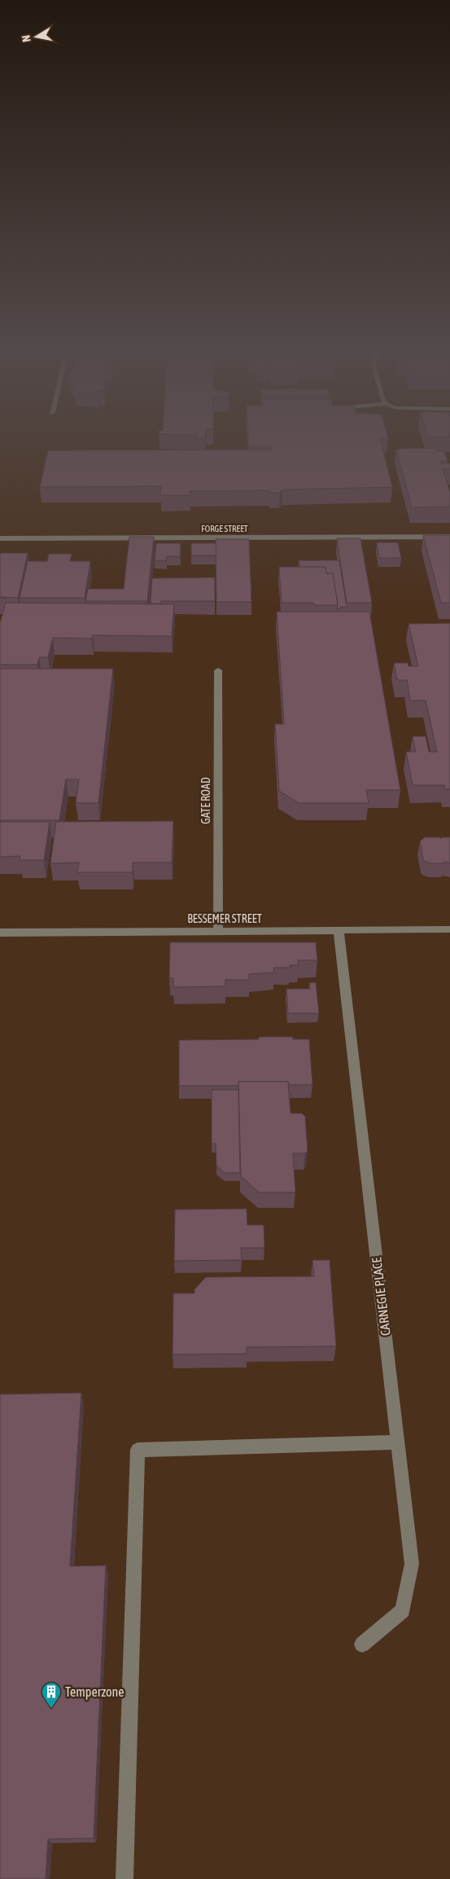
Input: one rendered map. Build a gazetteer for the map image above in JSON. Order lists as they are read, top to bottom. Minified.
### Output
{"streets":{"street":["FORGE STREET","GATE ROAD","BESSEMER STREET","CARNEGIE PLACE"]},"crossings":[["GATE ROAD","BESSEMER STREET"],["BESSEMER STREET","CARNEGIE PLACE"]],"places":{"building":["Temperzone"]},"north":"left"}
